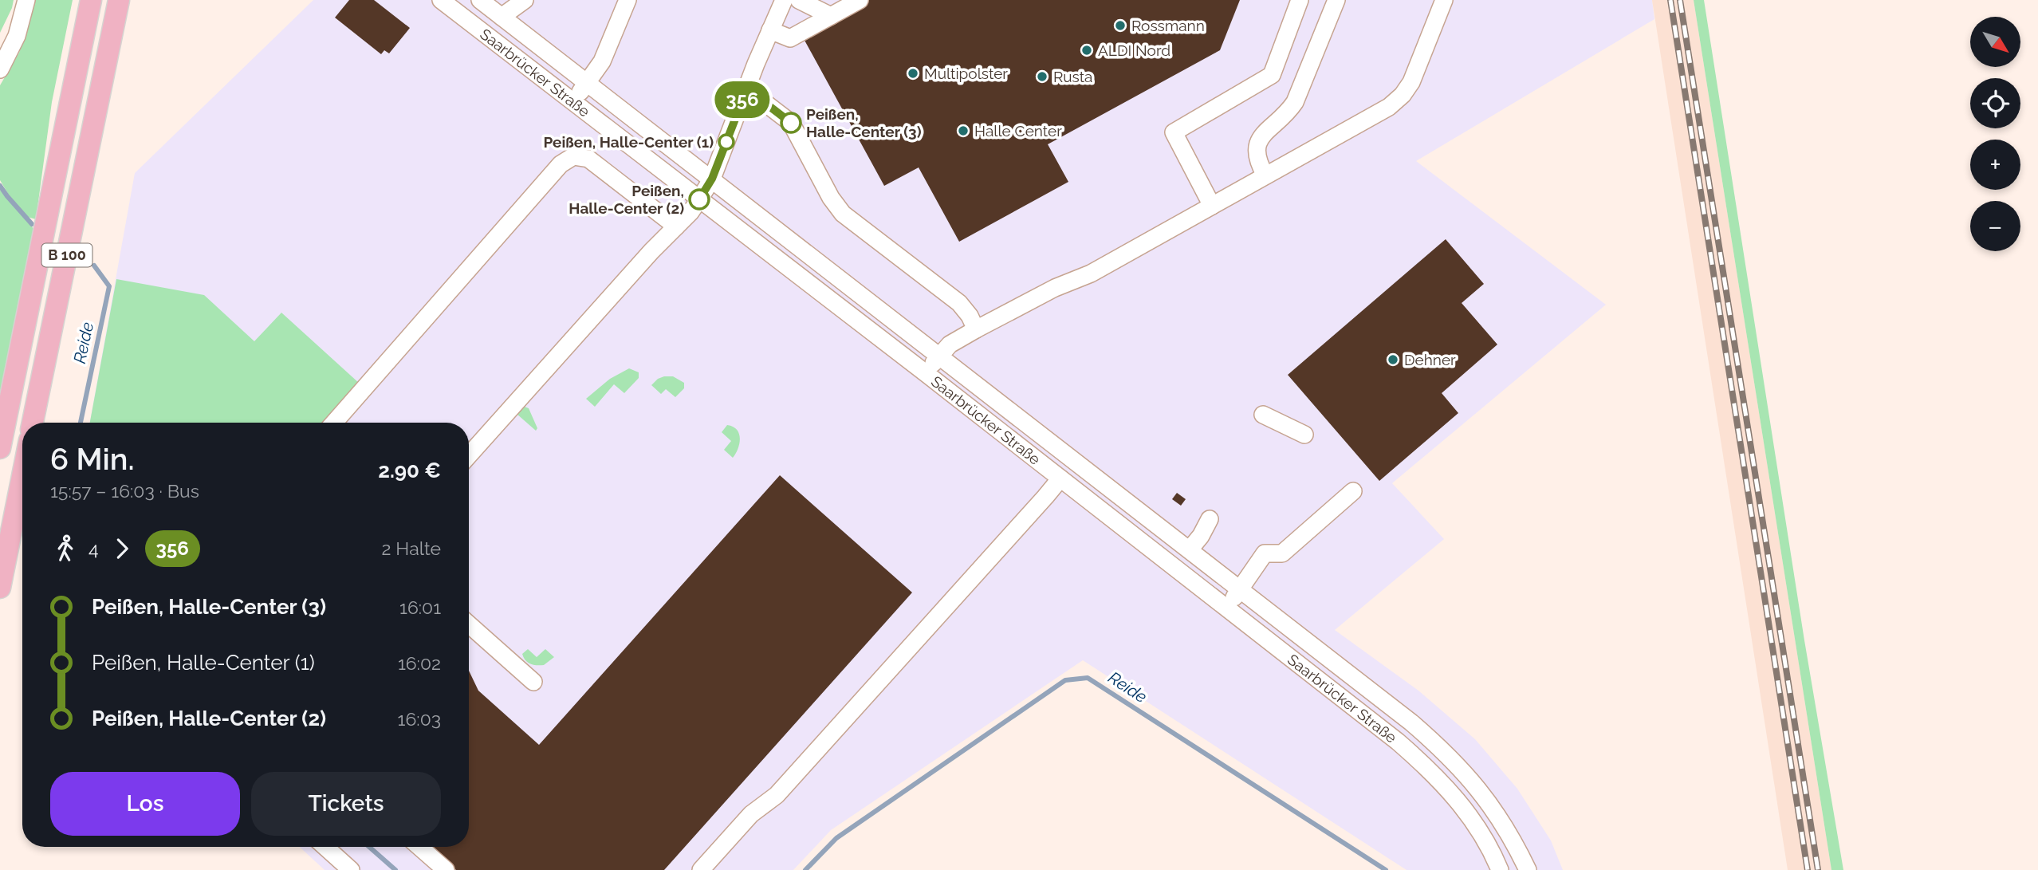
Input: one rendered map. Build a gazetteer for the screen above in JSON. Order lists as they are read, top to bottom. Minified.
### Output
{"streets":{"main road":["B 100"],"street":["Saarbrücker Straße"]},"water":["Reide"],"places":["Rossmann","ALDI Nord","Multipolster","Rusta","Peißen, Halle-Center (3)","Halle Center","Peißen, Halle-Center (1)","Peißen, Halle-Center (2)","Dehner"],"lines":["bus line 356"],"north":"bottom right","page":{"on_map":"356","map_buttons":["+","−"],"heading":["6 Min.","15:57 – 16:03 · Bus","2.90 €"],"legs":["4","356","2 Halte"],"list":[{"name":"Peißen, Halle-Center (3)","value":"16:01"},{"name":"Peißen, Halle-Center (1)","value":"16:02"},{"name":"Peißen, Halle-Center (2)","value":"16:03"}],"buttons":["Los","Tickets"]}}
